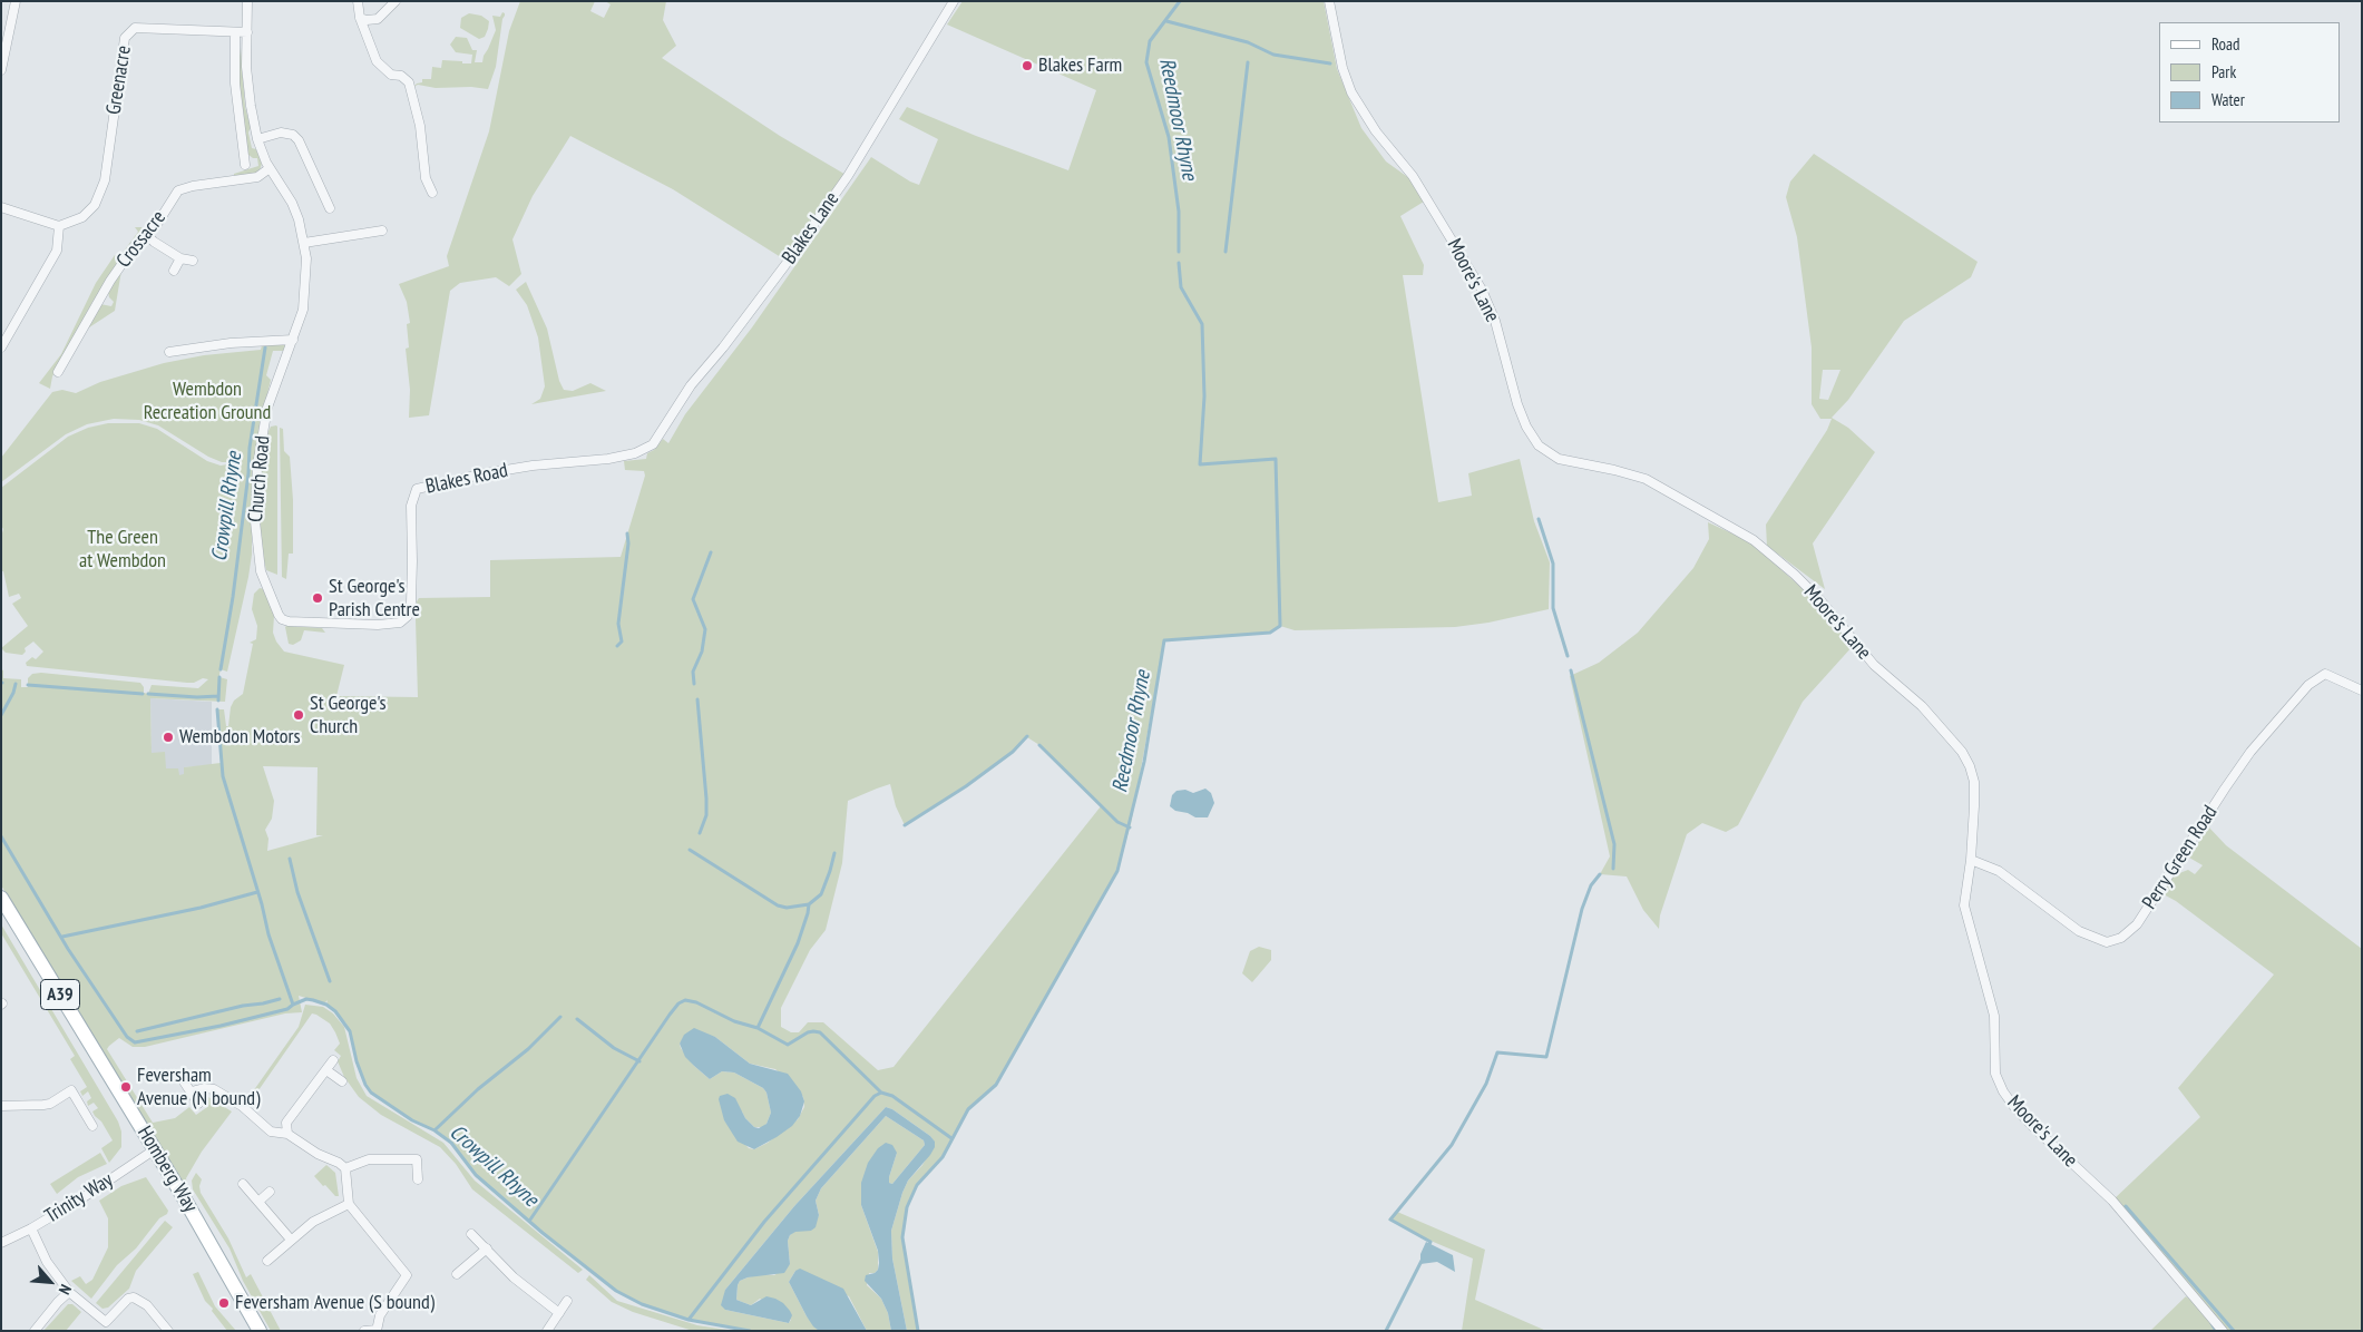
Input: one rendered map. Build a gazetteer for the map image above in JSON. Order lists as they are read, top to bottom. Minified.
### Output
{"streets":{"main road":["A39","Homberg Way"],"street":["Greenacre","Blakes Lane","Crossacre","Moore's Lane","Church Road","Blakes Road","Perry Green Road","Trinity Way"]},"crossings":[["Greenacre","Church Road"],["Blakes Lane","Blakes Road"],["Crossacre","Church Road"],["Moore's Lane","Perry Green Road"],["Church Road","Blakes Road"],["Homberg Way","Trinity Way"]],"water":["Reedmoor Rhyne","Crowpill Rhyne"],"parks":["Wembdon Recreation Ground","The Green at Wembdon"],"places":["Blakes Farm","St George's Parish Centre","St George's Church","Wembdon Motors","Feversham Avenue (N bound)","Feversham Avenue (S bound)"],"legend":["Road","Park","Water"],"north":"bottom right"}
